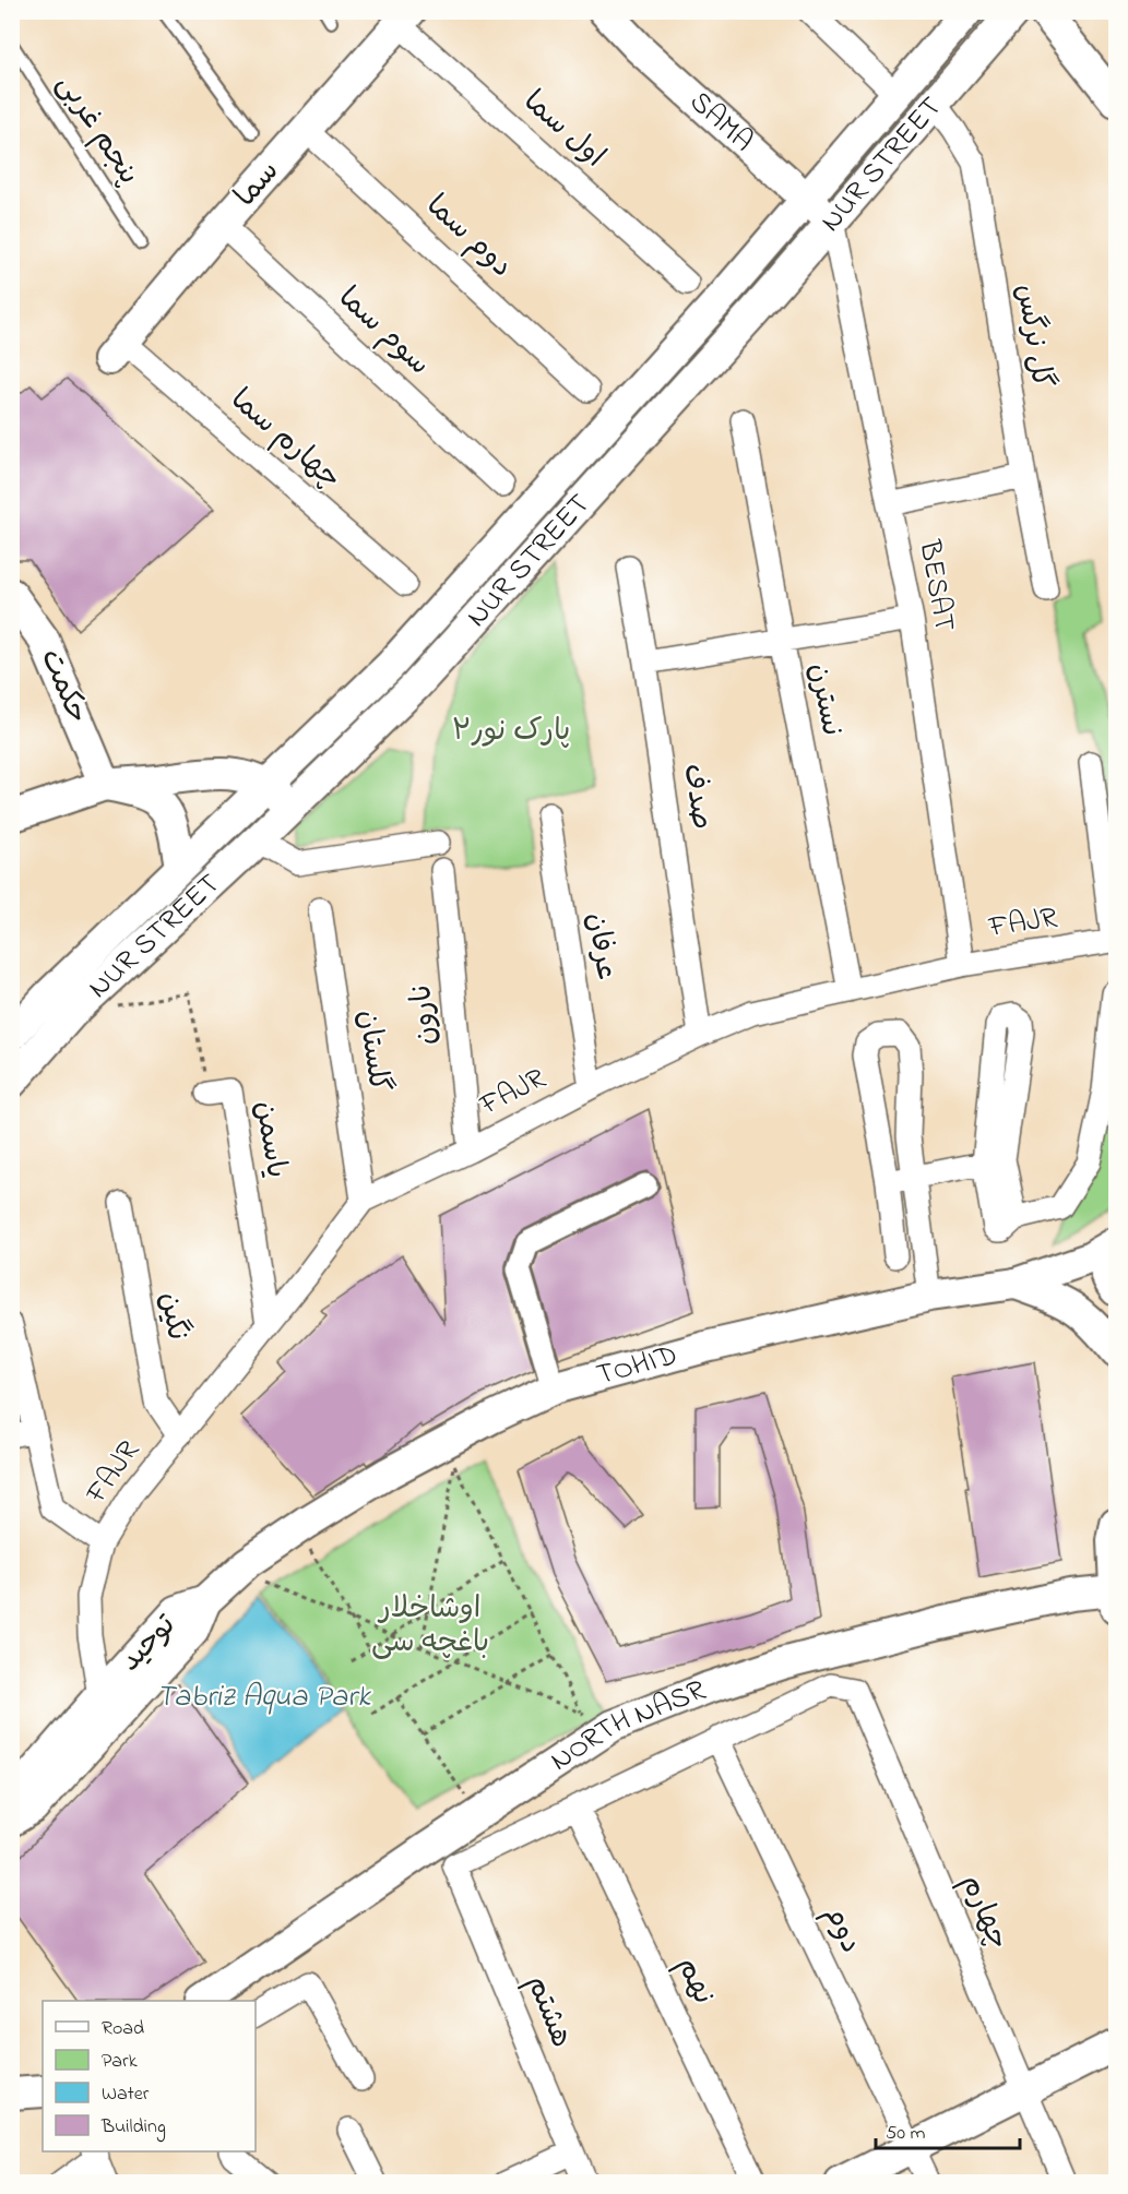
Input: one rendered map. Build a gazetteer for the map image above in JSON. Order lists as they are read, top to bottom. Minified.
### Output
{"streets":{"main road":["SAMA","NUR STREET","سما","حکمت","TOHID","توحید","NORTH NASR"],"street":["اول سما","دوم سما","سوم سما","گل نرگس","چهارم سما","BESAT","نسترن","صدف","FAJR","عرفان","نارون","گلستان","یاسمن","نگین","چهارم","دوم","نهم","هشتم"],"lane":["پنجم غربی"]},"crossings":[["SAMA","NUR STREET"],["SAMA","BESAT"],["اول سما","سما"],["NUR STREET","گل نرگس"],["NUR STREET","BESAT"],["NUR STREET","یاسمن"],["سما","دوم سما"],["سما","سوم سما"],["سما","چهارم سما"],["BESAT","FAJR"],["نسترن","FAJR"],["صدف","FAJR"],["FAJR","عرفان"],["FAJR","نارون"],["FAJR","گلستان"],["FAJR","یاسمن"],["FAJR","نگین"],["FAJR","توحید"],["TOHID","توحید"],["چهارم","دوم"],["نهم","هشتم"]],"water":["Tabriz Aqua Park"],"parks":["پارک نور۲","اوشاخلار باغچه سی"],"legend":["Road","Park","Water","Building"],"scale_bar":"50 m"}
